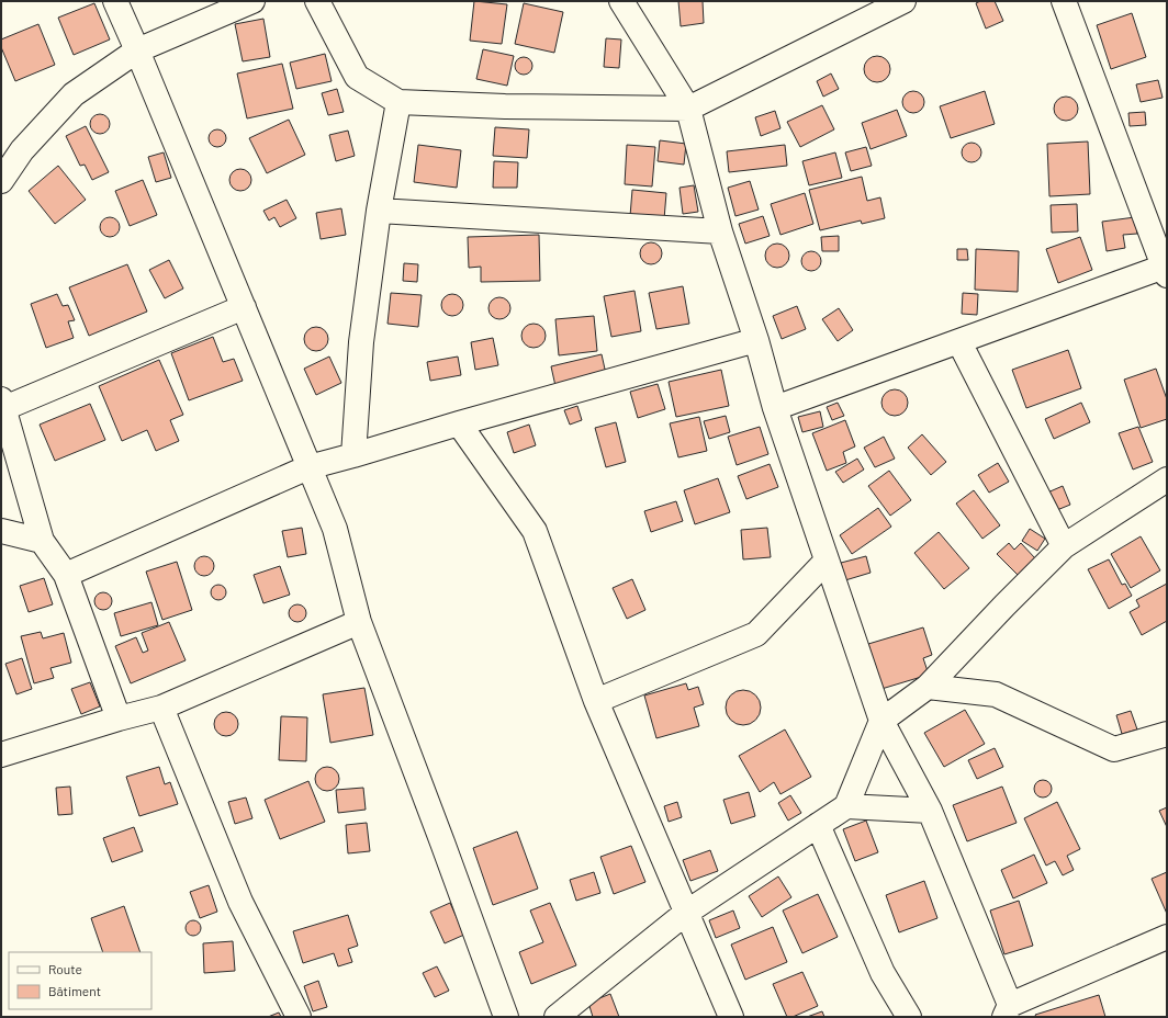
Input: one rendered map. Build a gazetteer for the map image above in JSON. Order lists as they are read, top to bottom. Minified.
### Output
{"legend":["Route","Bâtiment"]}
